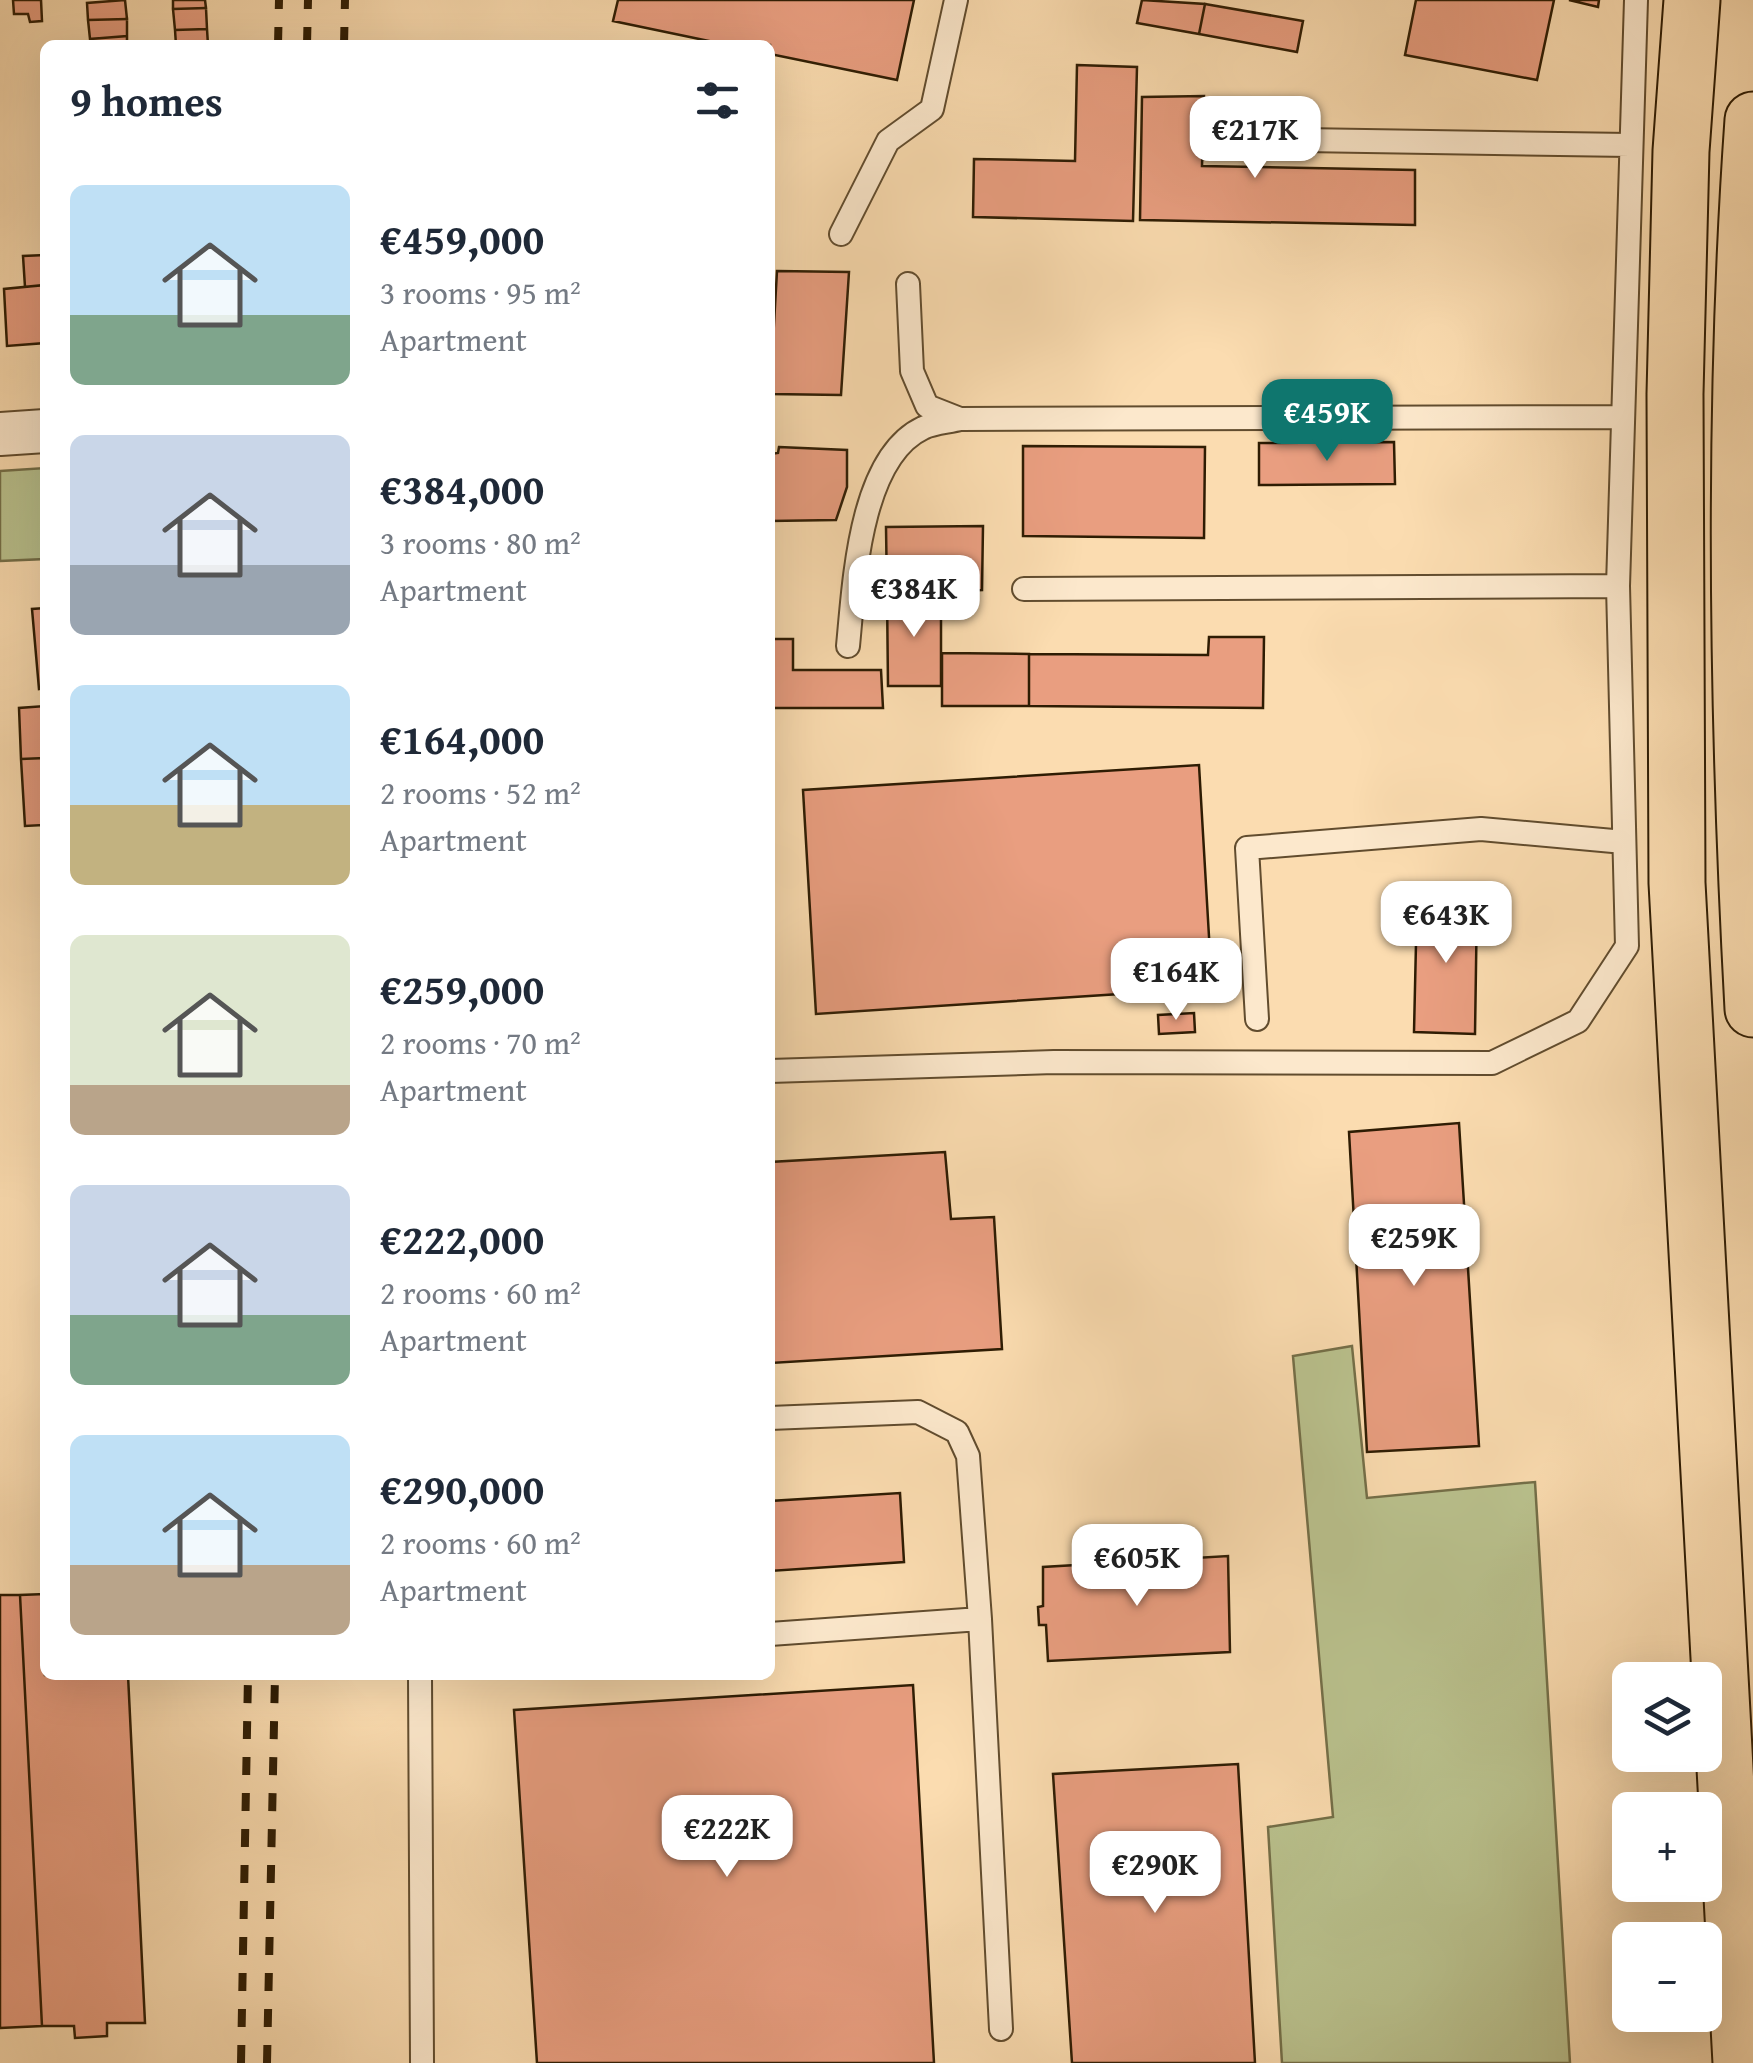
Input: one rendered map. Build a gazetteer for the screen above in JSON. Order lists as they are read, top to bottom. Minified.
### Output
{"page":{"heading":"9 homes","price":["€217K","€459K","€384K","€643K","€164K","€259K","€605K","€222K","€290K"],"list":[{"name":"€459,000","note":"3 rooms · 95 m² · Apartment"},{"name":"€384,000","note":"3 rooms · 80 m² · Apartment"},{"name":"€164,000","note":"2 rooms · 52 m² · Apartment"},{"name":"€259,000","note":"2 rooms · 70 m² · Apartment"},{"name":"€222,000","note":"2 rooms · 60 m² · Apartment"},{"name":"€290,000","note":"2 rooms · 60 m² · Apartment"}],"map_buttons":["+","−"]}}
